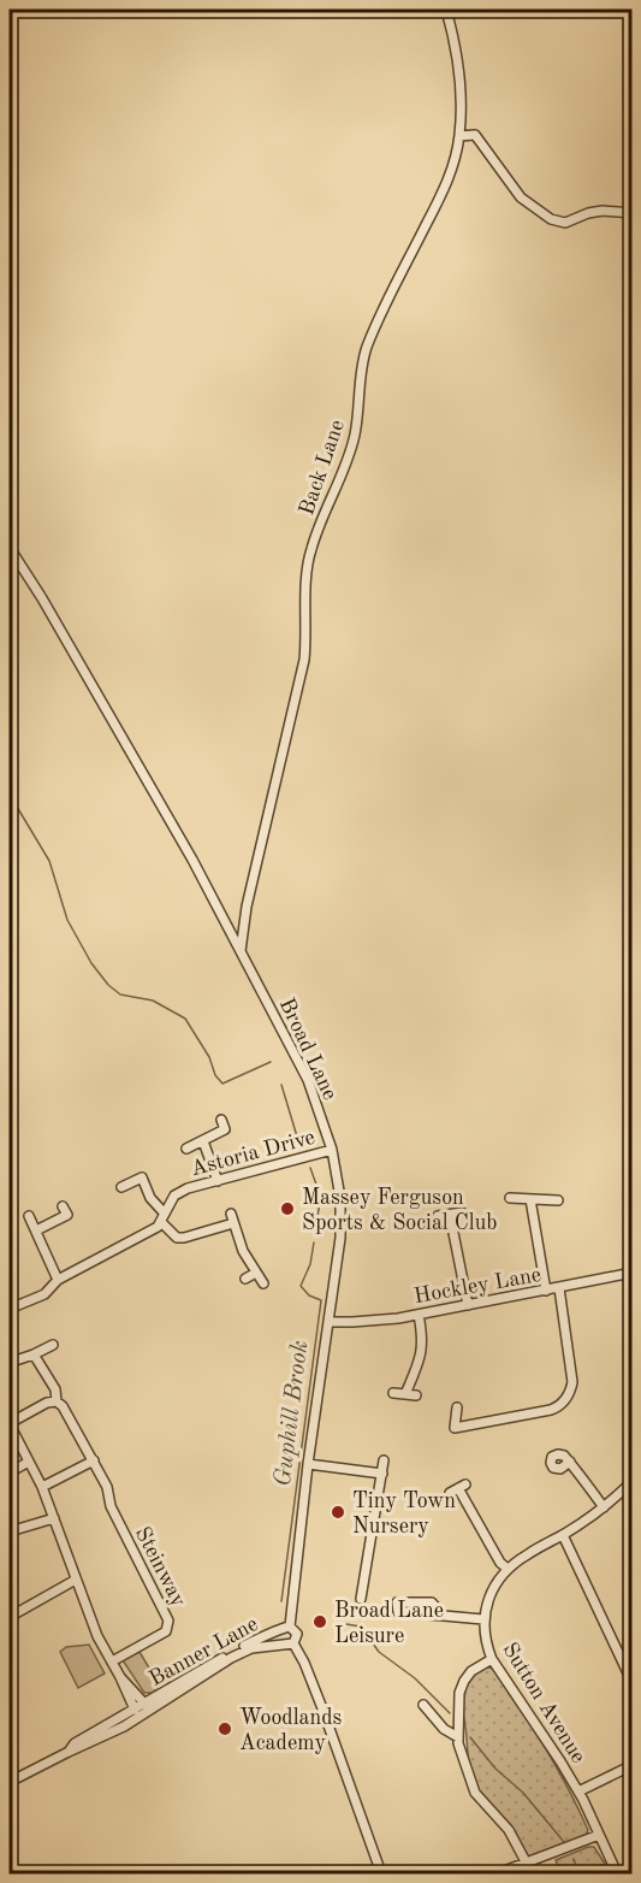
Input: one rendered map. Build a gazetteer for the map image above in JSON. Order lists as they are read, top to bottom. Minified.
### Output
{"streets":{"street":["Back Lane","Broad Lane","Astoria Drive","Hockley Lane","Steinway","Banner Lane","Sutton Avenue"]},"crossings":[["Back Lane","Broad Lane"],["Broad Lane","Astoria Drive"],["Broad Lane","Hockley Lane"],["Broad Lane","Banner Lane"]],"water":["Guphill Brook"],"places":["Massey Ferguson Sports & Social Club","Tiny Town Nursery","Broad Lane Leisure","Woodlands Academy"]}
